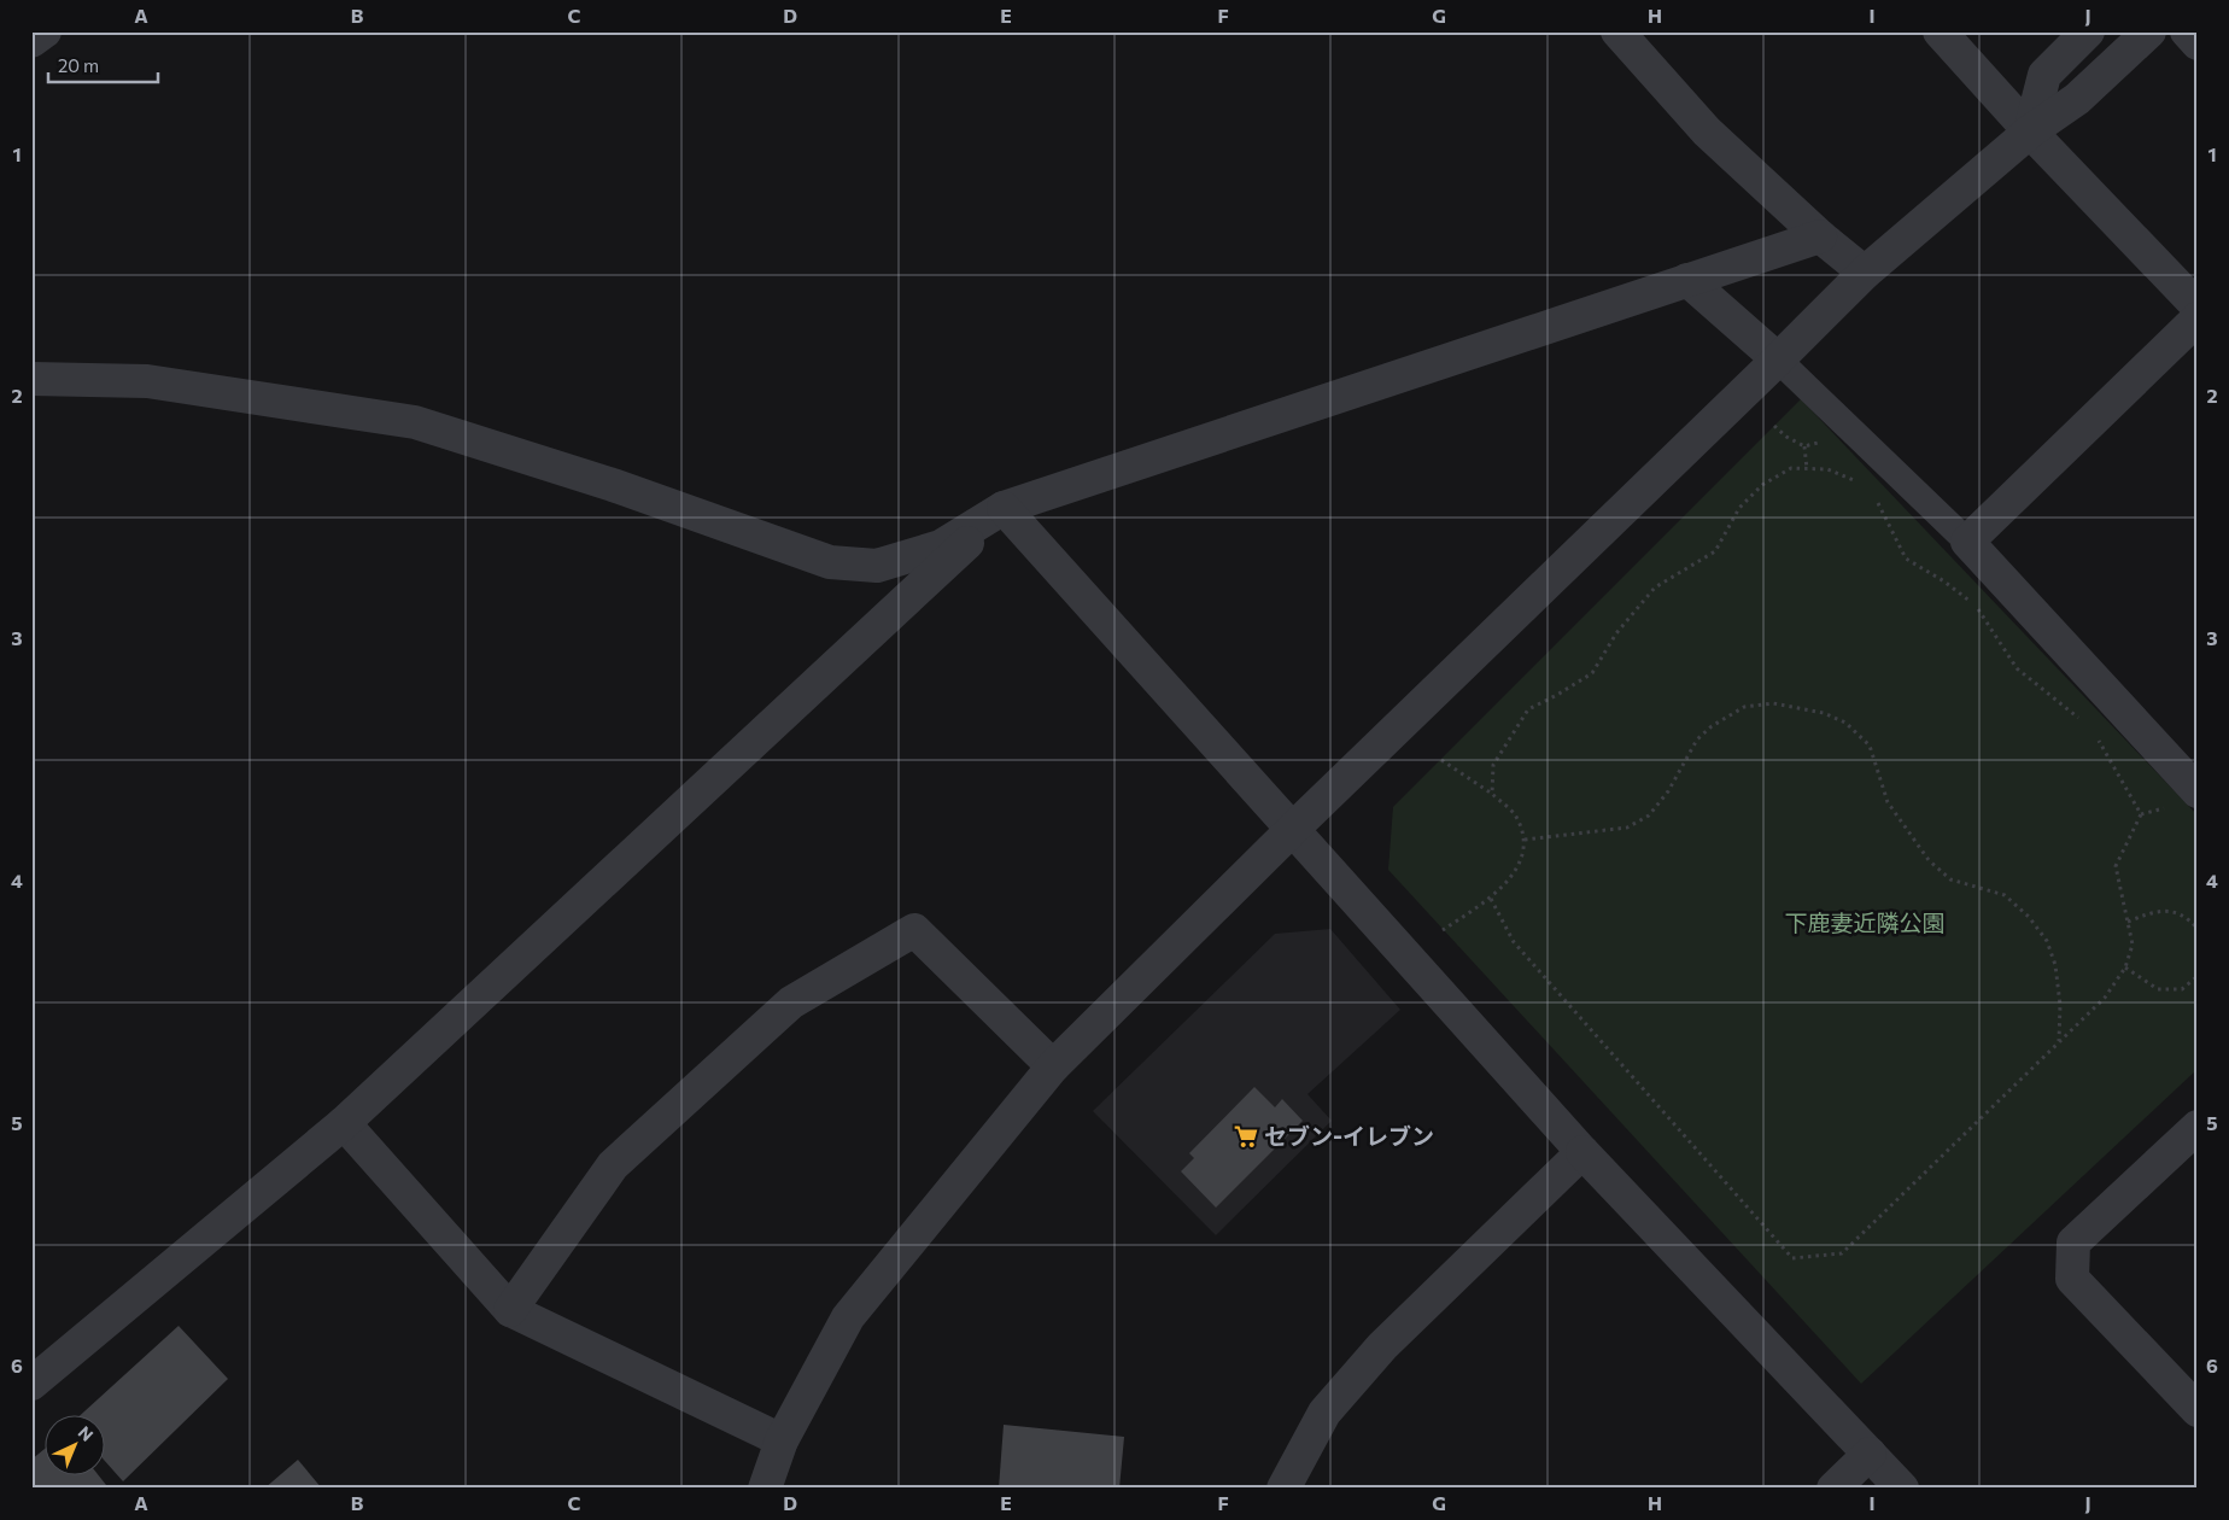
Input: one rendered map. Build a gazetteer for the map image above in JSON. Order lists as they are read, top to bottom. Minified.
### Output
{"parks":["下鹿妻近隣公園"],"places":{"supermarket":["セブン-イレブン"]},"scale_bar":"20 m","north":"top right","grid":{"columns":["A","B","C","D","E","F","G","H","I","J"],"rows":["1","2","3","4","5","6"]}}
